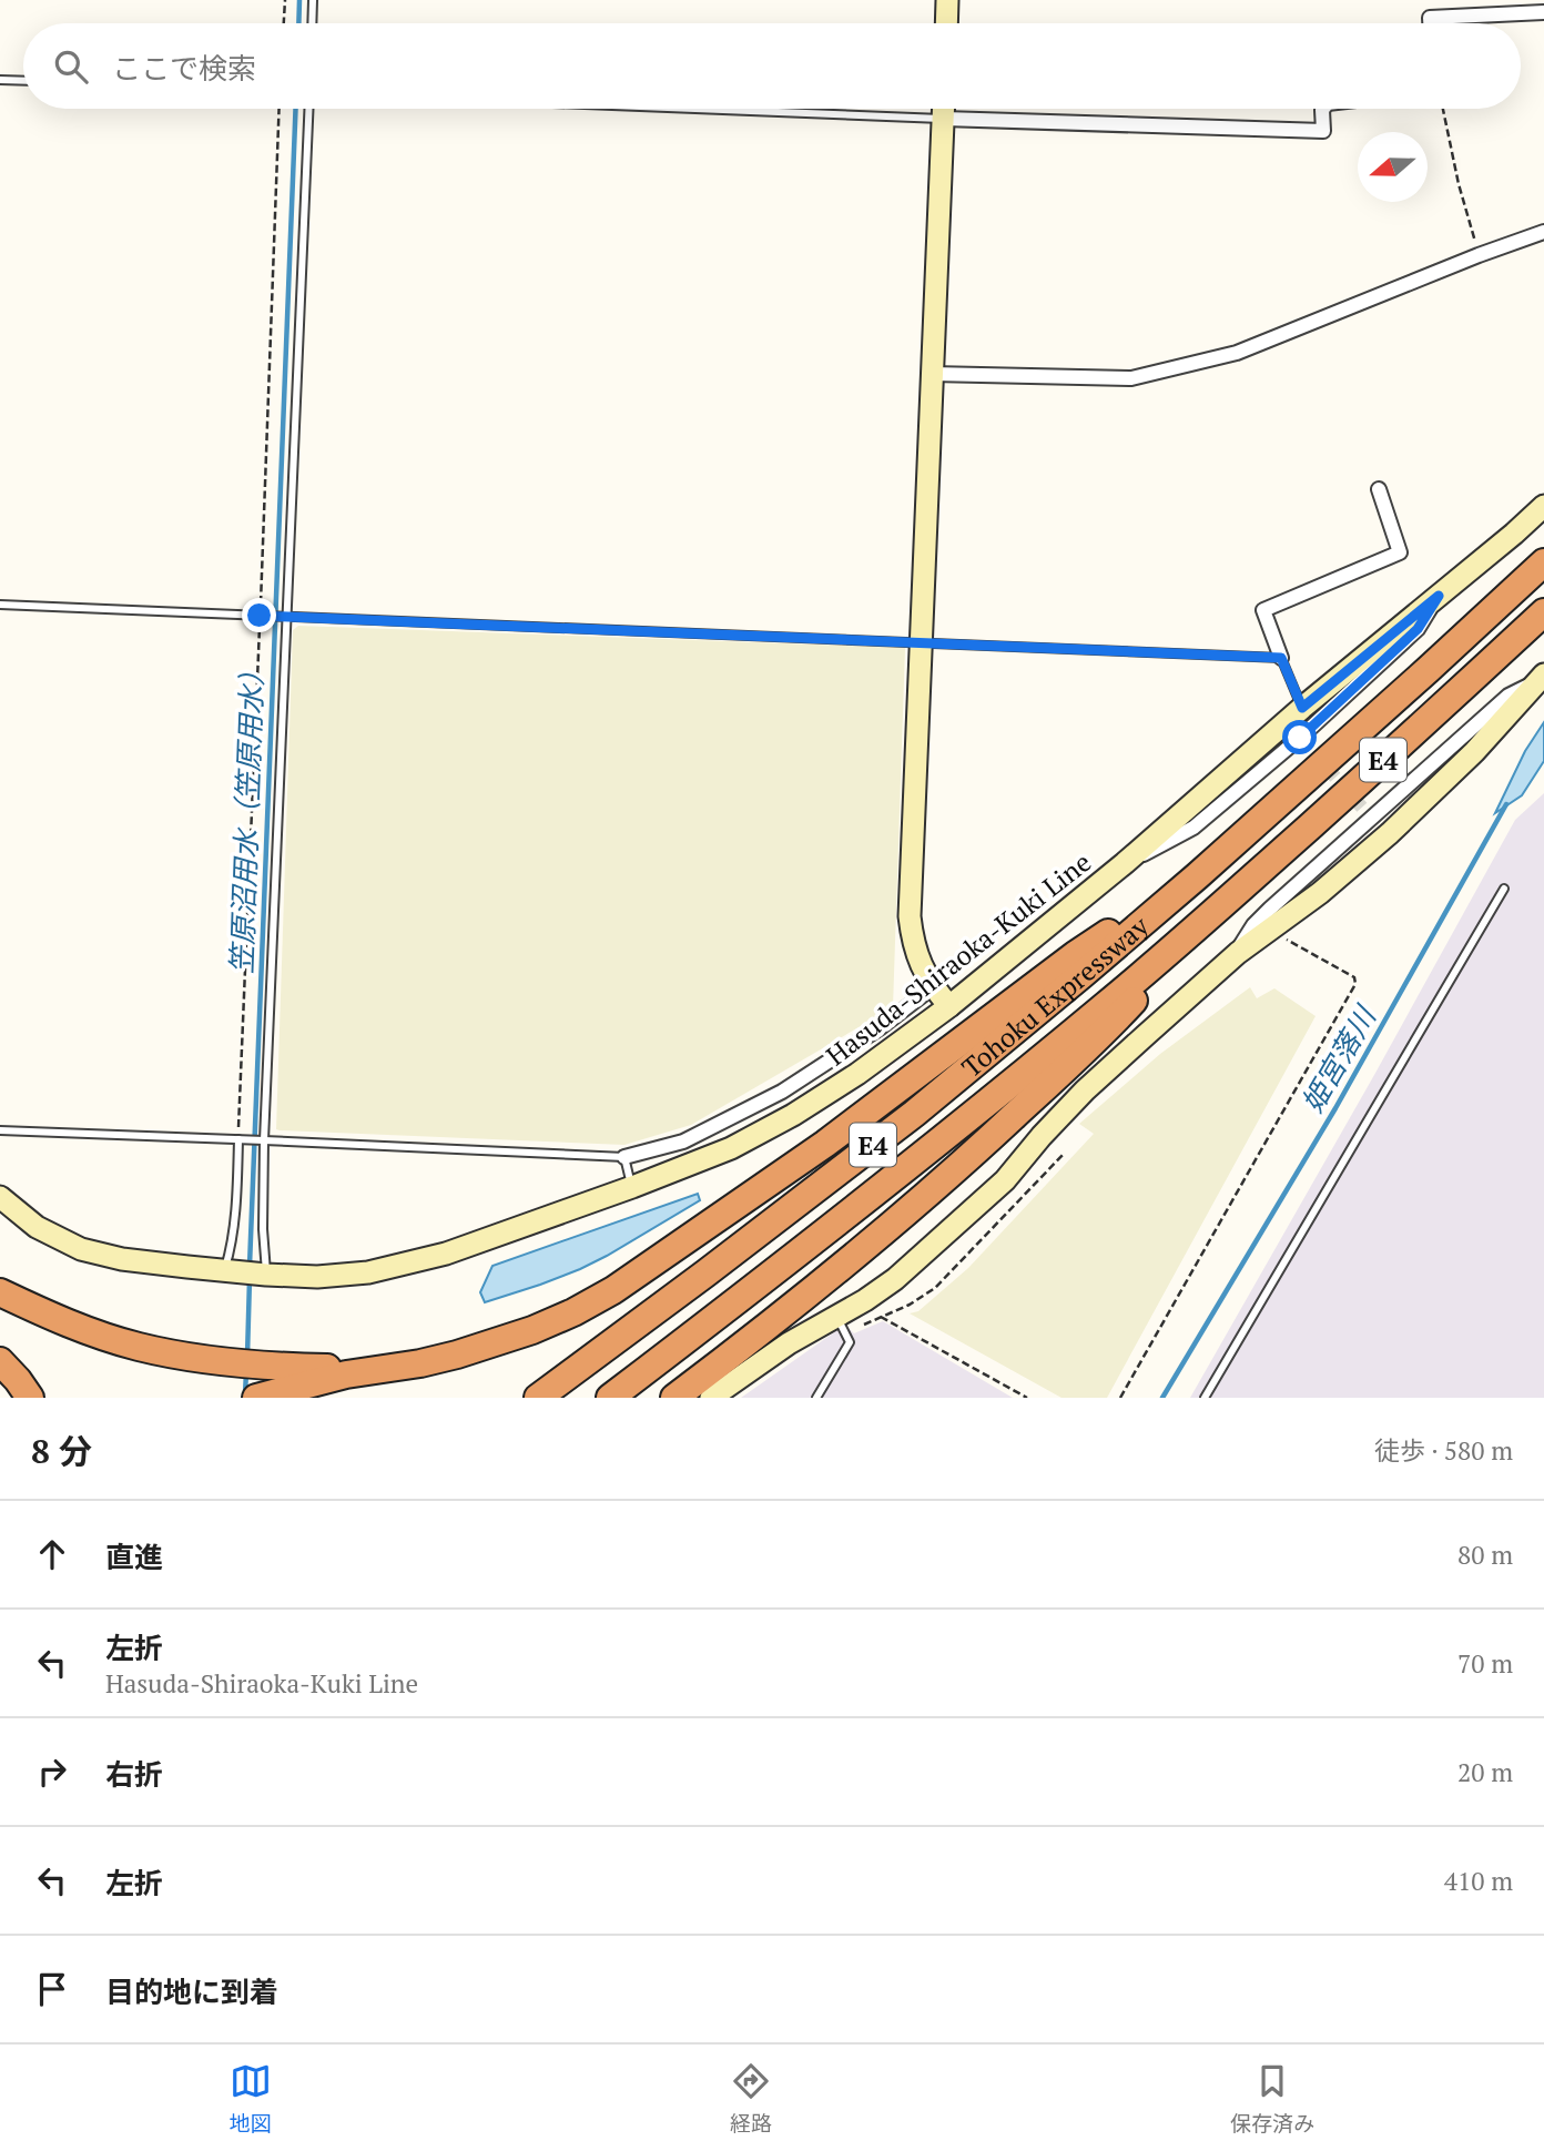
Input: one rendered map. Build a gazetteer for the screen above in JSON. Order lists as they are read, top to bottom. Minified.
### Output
{"streets":{"highway":["E4","Tohoku Expressway"],"street":["Hasuda-Shiraoka-Kuki Line"]},"water":["笠原沼用水（笠原用水）","姫宮落川"],"north":"left","page":{"search":"ここで検索","heading":["8 分","徒歩 · 580 m"],"list":[["直進","80 m"],["左折","Hasuda-Shiraoka-Kuki Line","70 m"],["右折","20 m"],["左折","410 m"],"目的地に到着"],"nav":["地図","経路","保存済み"]}}
